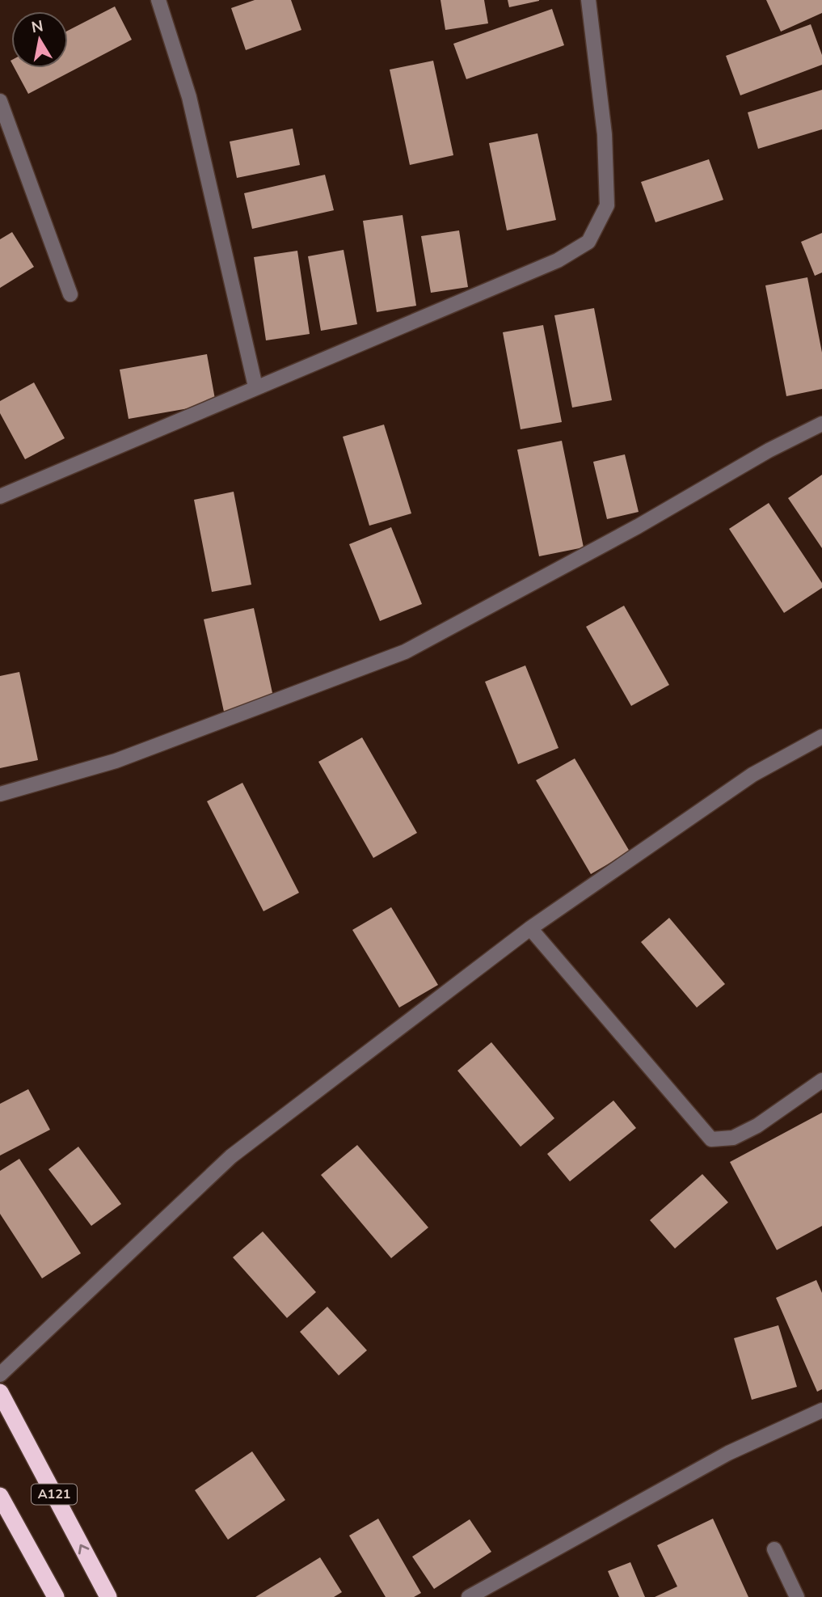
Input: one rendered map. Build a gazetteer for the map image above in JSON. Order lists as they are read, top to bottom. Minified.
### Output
{"streets":{"highway":["A121"]},"north":"top"}
